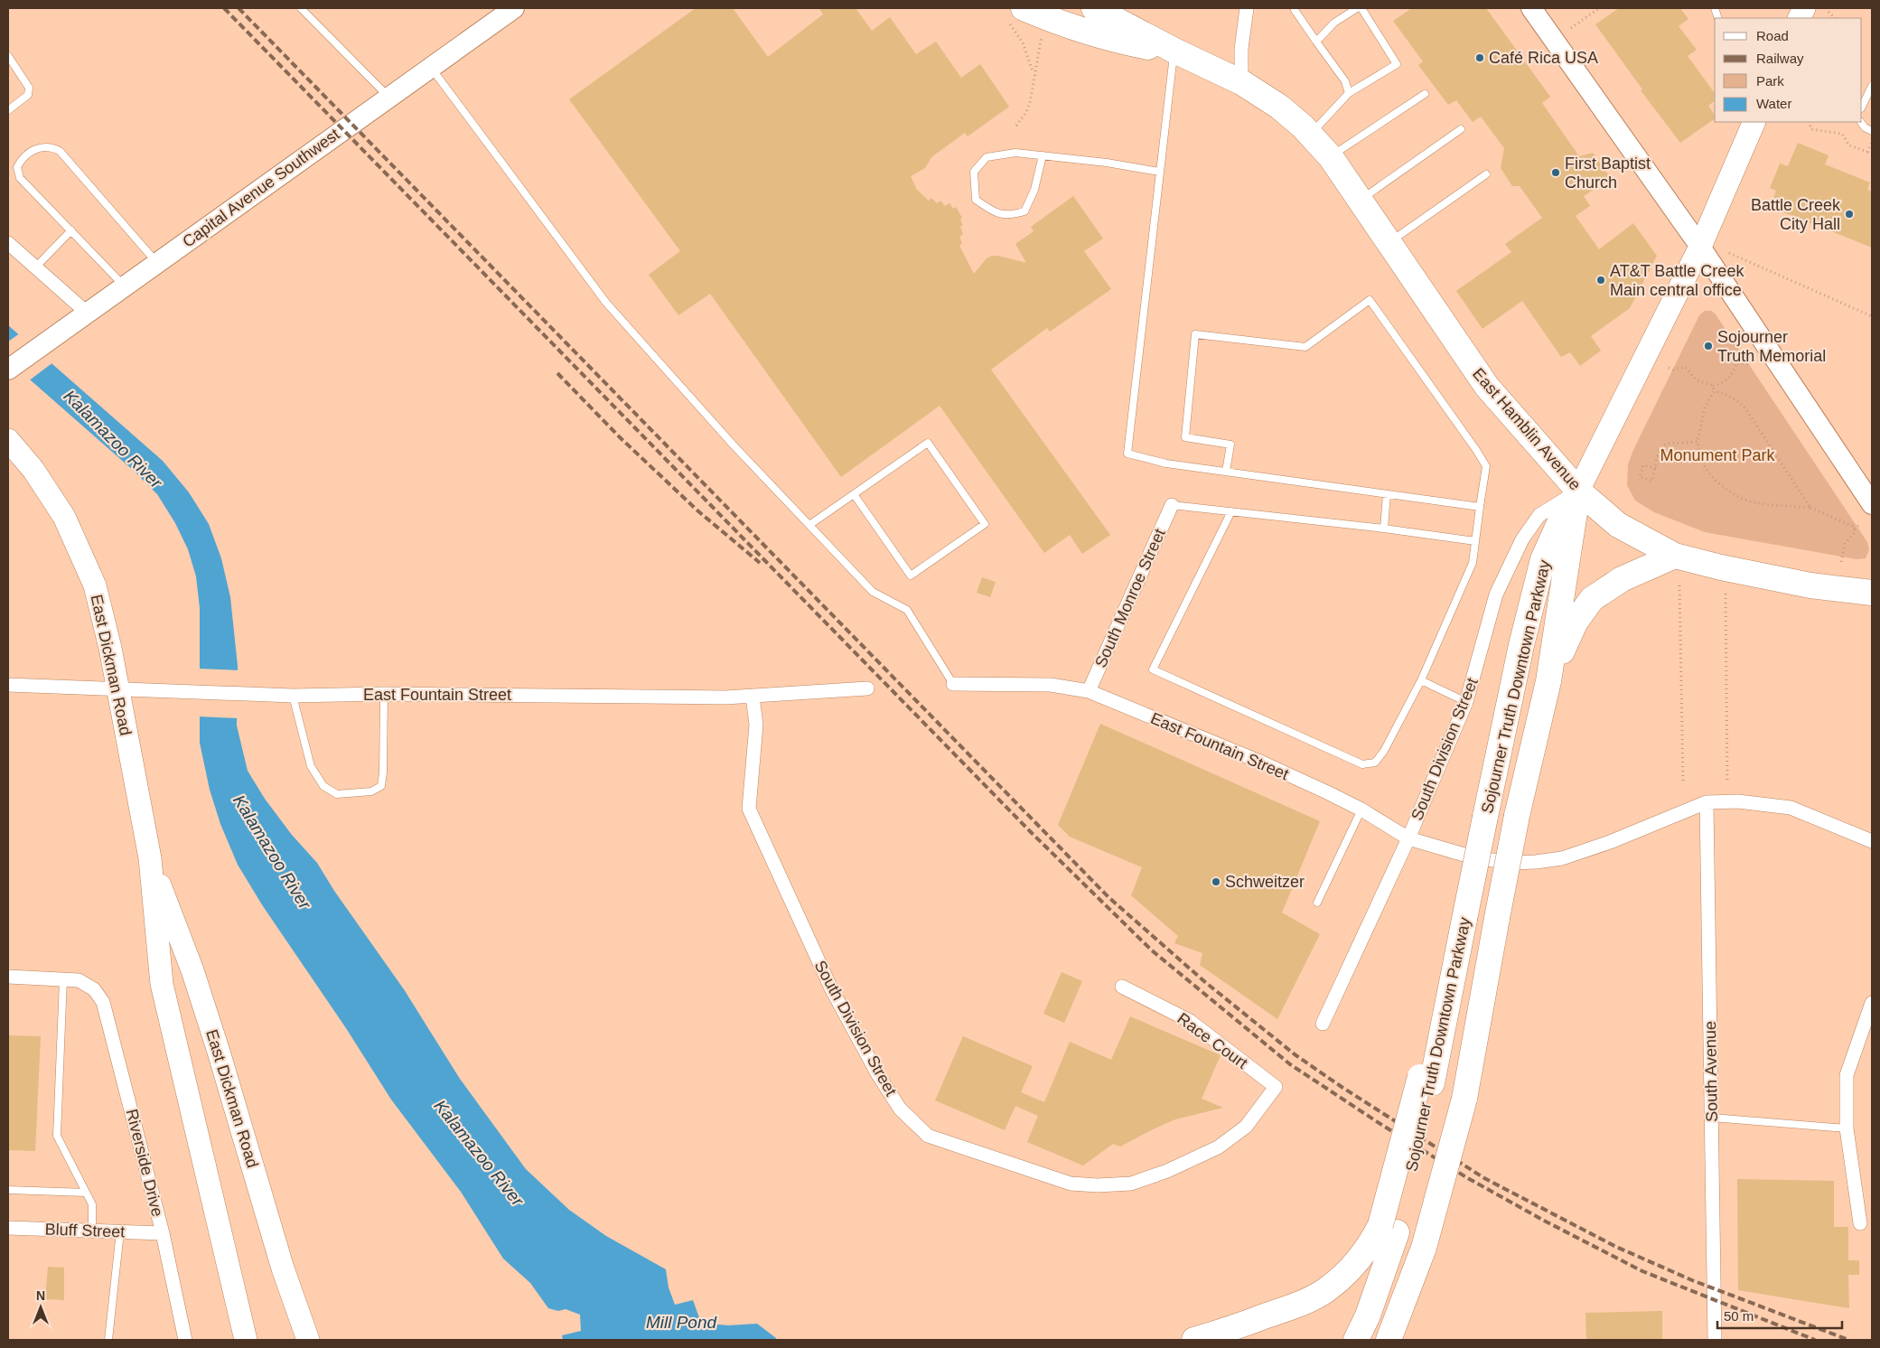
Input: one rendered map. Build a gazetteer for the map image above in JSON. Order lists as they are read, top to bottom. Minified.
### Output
{"streets":{"highway":["East Hamblin Avenue","Sojourner Truth Downtown Parkway"],"main road":["East Dickman Road"],"street":["Capital Avenue Southwest","South Monroe Street","East Fountain Street","South Division Street","Race Court","South Avenue","Riverside Drive","Bluff Street"]},"crossings":[["East Hamblin Avenue","Sojourner Truth Downtown Parkway"],["East Hamblin Avenue","South Division Street"],["South Monroe Street","East Fountain Street"],["East Dickman Road","East Fountain Street"],["Sojourner Truth Downtown Parkway","South Division Street"],["East Fountain Street","South Division Street"],["East Fountain Street","South Avenue"],["South Division Street","Race Court"],["Riverside Drive","Bluff Street"]],"water":["Kalamazoo River","Mill Pond"],"parks":["Monument Park"],"places":["Café Rica USA","First Baptist Church","Battle Creek City Hall","AT&T Battle Creek Main central office","Sojourner Truth Memorial","Schweitzer"],"legend":["Road","Railway","Park","Water"],"scale_bar":"50 m","north":"top"}
